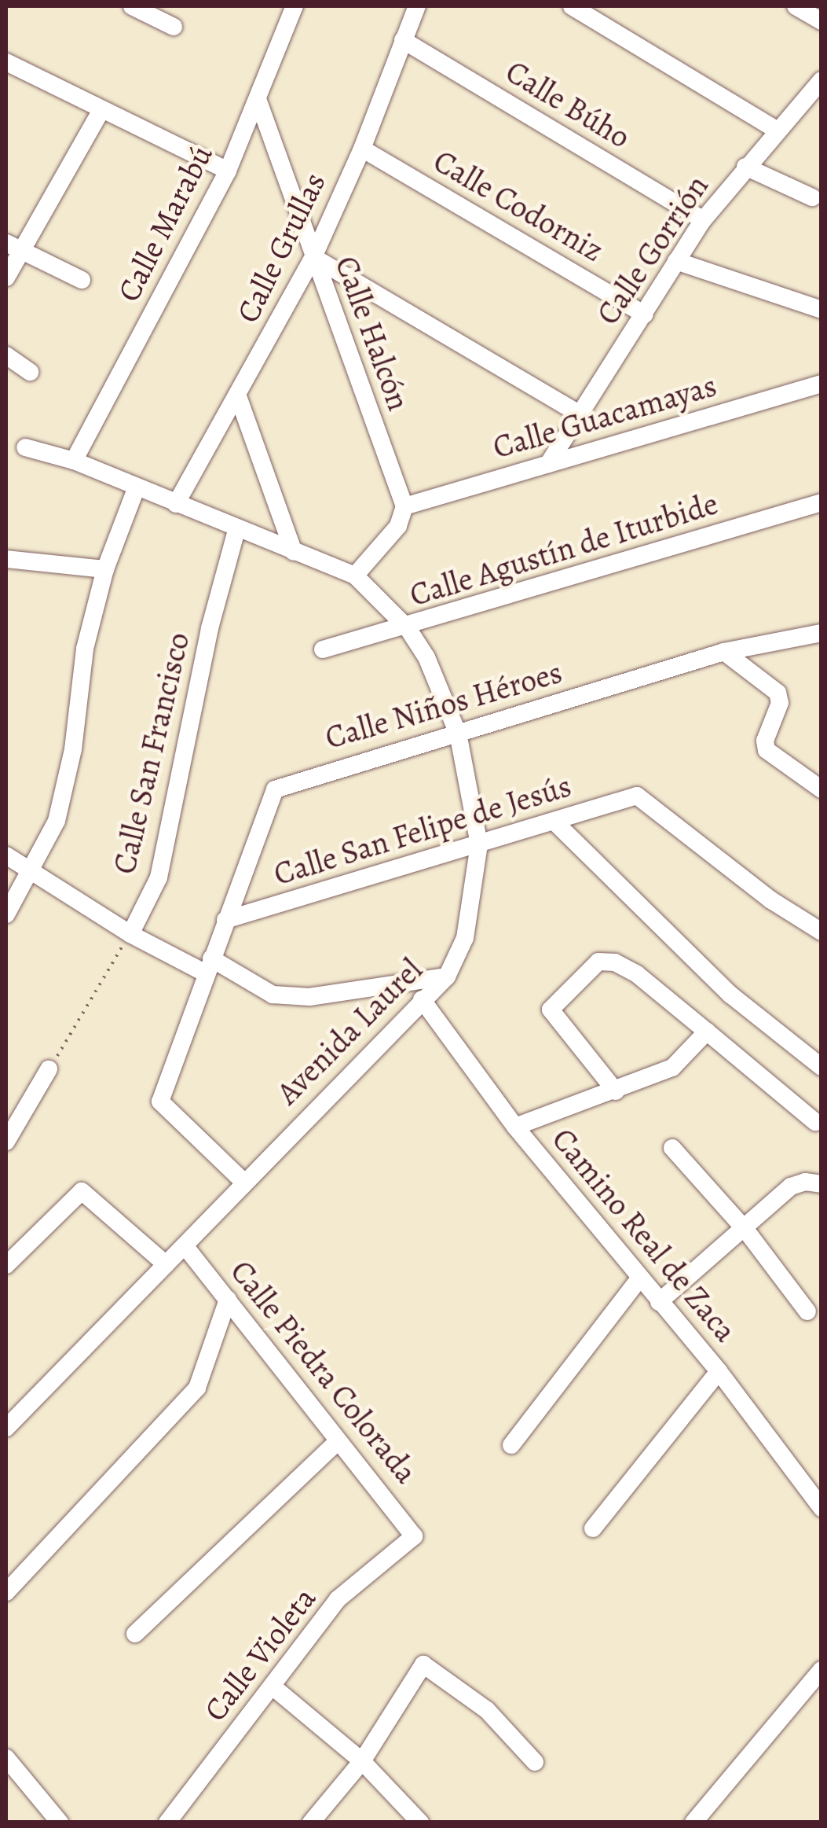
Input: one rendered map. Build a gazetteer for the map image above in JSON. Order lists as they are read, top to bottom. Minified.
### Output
{"streets":{"street":["Calle Búho","Calle Codorniz","Calle Marabú","Calle Grullas","Calle Gorrión","Calle Halcón","Calle Guacamayas","Calle Agustín de Iturbide","Calle Niños Héroes","Calle San Francisco","Calle San Felipe de Jesús","Avenida Laurel","Camino Real de Zaca","Calle Piedra Colorada","Calle Violeta"]},"crossings":[["Calle Búho","Calle Grullas"],["Calle Búho","Calle Gorrión"],["Calle Codorniz","Calle Grullas"],["Calle Codorniz","Calle Gorrión"],["Calle Marabú","Calle Halcón"],["Calle Marabú","Avenida Laurel"],["Calle Grullas","Calle Halcón"],["Calle Grullas","Avenida Laurel"],["Calle Gorrión","Calle Guacamayas"],["Calle Halcón","Calle Guacamayas"],["Calle Agustín de Iturbide","Avenida Laurel"],["Calle Niños Héroes","Calle San Felipe de Jesús"],["Calle Niños Héroes","Avenida Laurel"],["Calle San Francisco","Avenida Laurel"],["Calle San Felipe de Jesús","Avenida Laurel"],["Avenida Laurel","Camino Real de Zaca"],["Avenida Laurel","Calle Piedra Colorada"],["Calle Piedra Colorada","Calle Violeta"]]}
